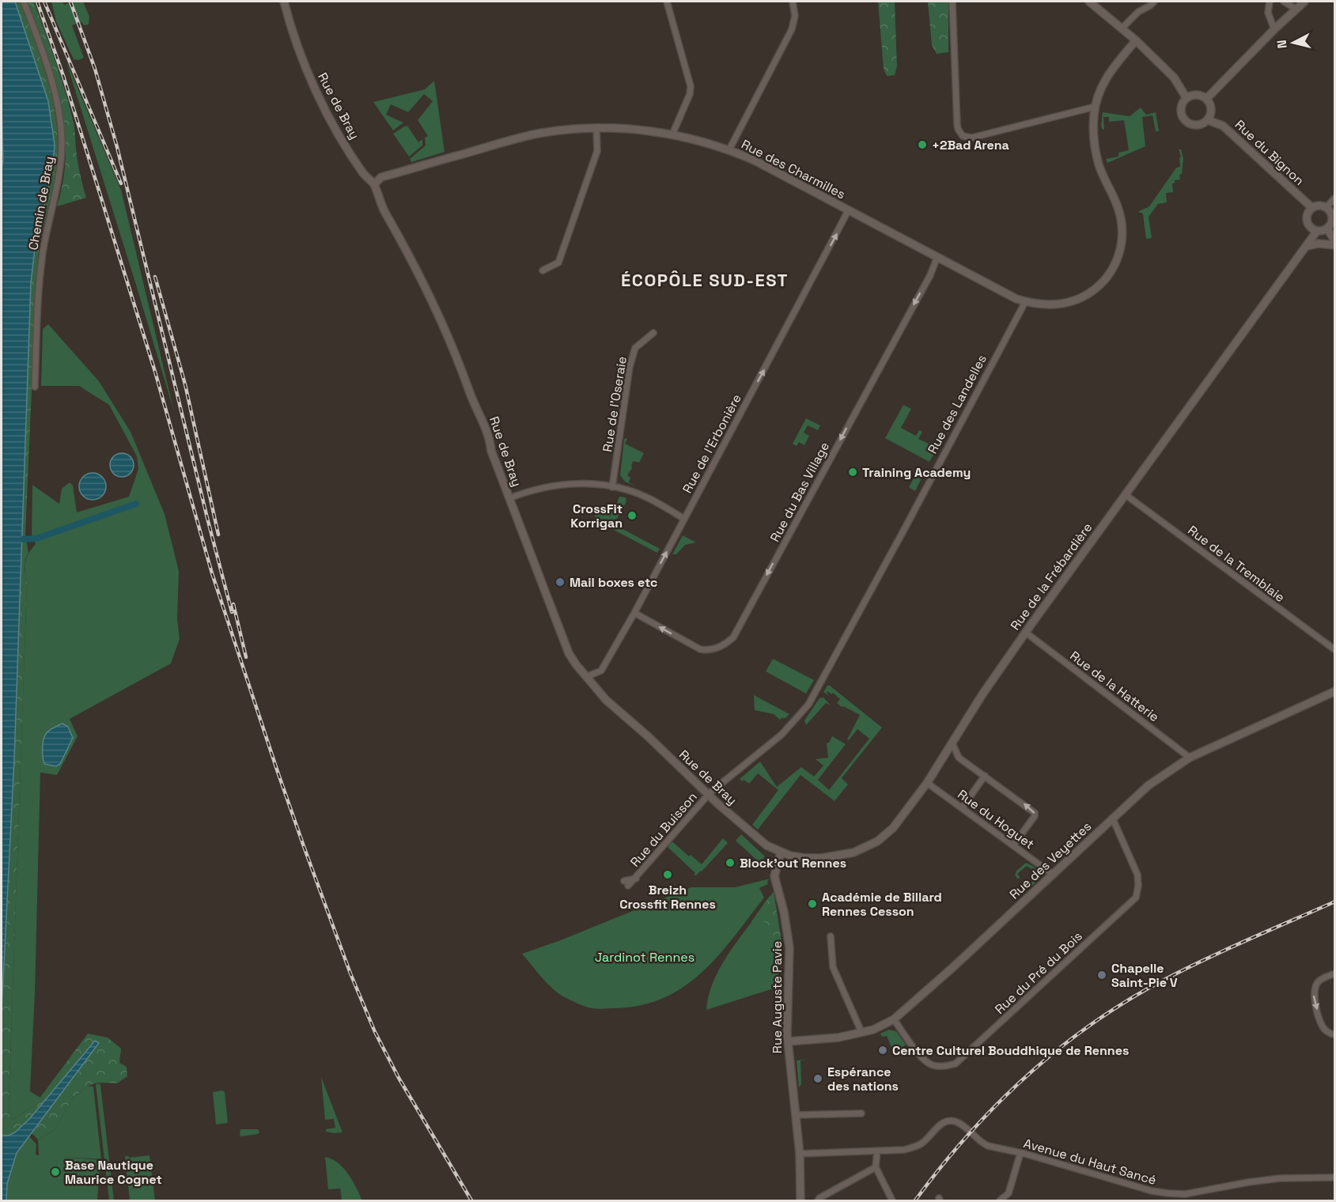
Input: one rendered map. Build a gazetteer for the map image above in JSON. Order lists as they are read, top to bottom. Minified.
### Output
{"streets":{"street":["Rue de Bray","Rue du Bignon","Rue des Charmilles","Chemin de Bray","Rue de l'Oseraie","Rue des Landelles","Rue de l'Erbonière","Rue du Bas Village","Rue de la Tremblaie","Rue de la Frébardière","Rue de la Hatterie","Rue du Hoguet","Rue du Buisson","Rue des Veyettes","Rue du Pré du Bois","Rue Auguste Pavie","Avenue du Haut Sancé"]},"crossings":[["Rue de Bray","Rue des Charmilles"],["Rue de Bray","Rue des Landelles"],["Rue de Bray","Rue de l'Erbonière"],["Rue de Bray","Rue de la Frébardière"],["Rue de Bray","Rue du Buisson"],["Rue de Bray","Rue Auguste Pavie"],["Rue du Bignon","Rue de la Frébardière"],["Rue des Charmilles","Rue des Landelles"],["Rue des Charmilles","Rue de l'Erbonière"],["Rue des Charmilles","Rue du Bas Village"],["Rue des Landelles","Rue du Buisson"],["Rue de l'Erbonière","Rue du Bas Village"],["Rue de la Tremblaie","Rue de la Frébardière"],["Rue de la Frébardière","Rue de la Hatterie"],["Rue de la Frébardière","Rue du Hoguet"],["Rue de la Frébardière","Rue Auguste Pavie"],["Rue de la Hatterie","Rue des Veyettes"],["Rue du Hoguet","Rue des Veyettes"],["Rue des Veyettes","Rue du Pré du Bois"],["Rue des Veyettes","Rue Auguste Pavie"]],"one_way":["Rue de l'Erbonière","Rue du Bas Village"],"districts":["ÉCOPÔLE SUD-EST"],"parks":["Jardinot Rennes"],"places":["+2Bad Arena","Training Academy","CrossFit Korrigan","Mail boxes etc","Block’out Rennes","Breizh Crossfit Rennes","Académie de Billard Rennes Cesson","Chapelle Saint-Pie V","Centre Culturel Bouddhique de Rennes","Espérance des nations","Base Nautique Maurice Cognet"],"north":"left"}
